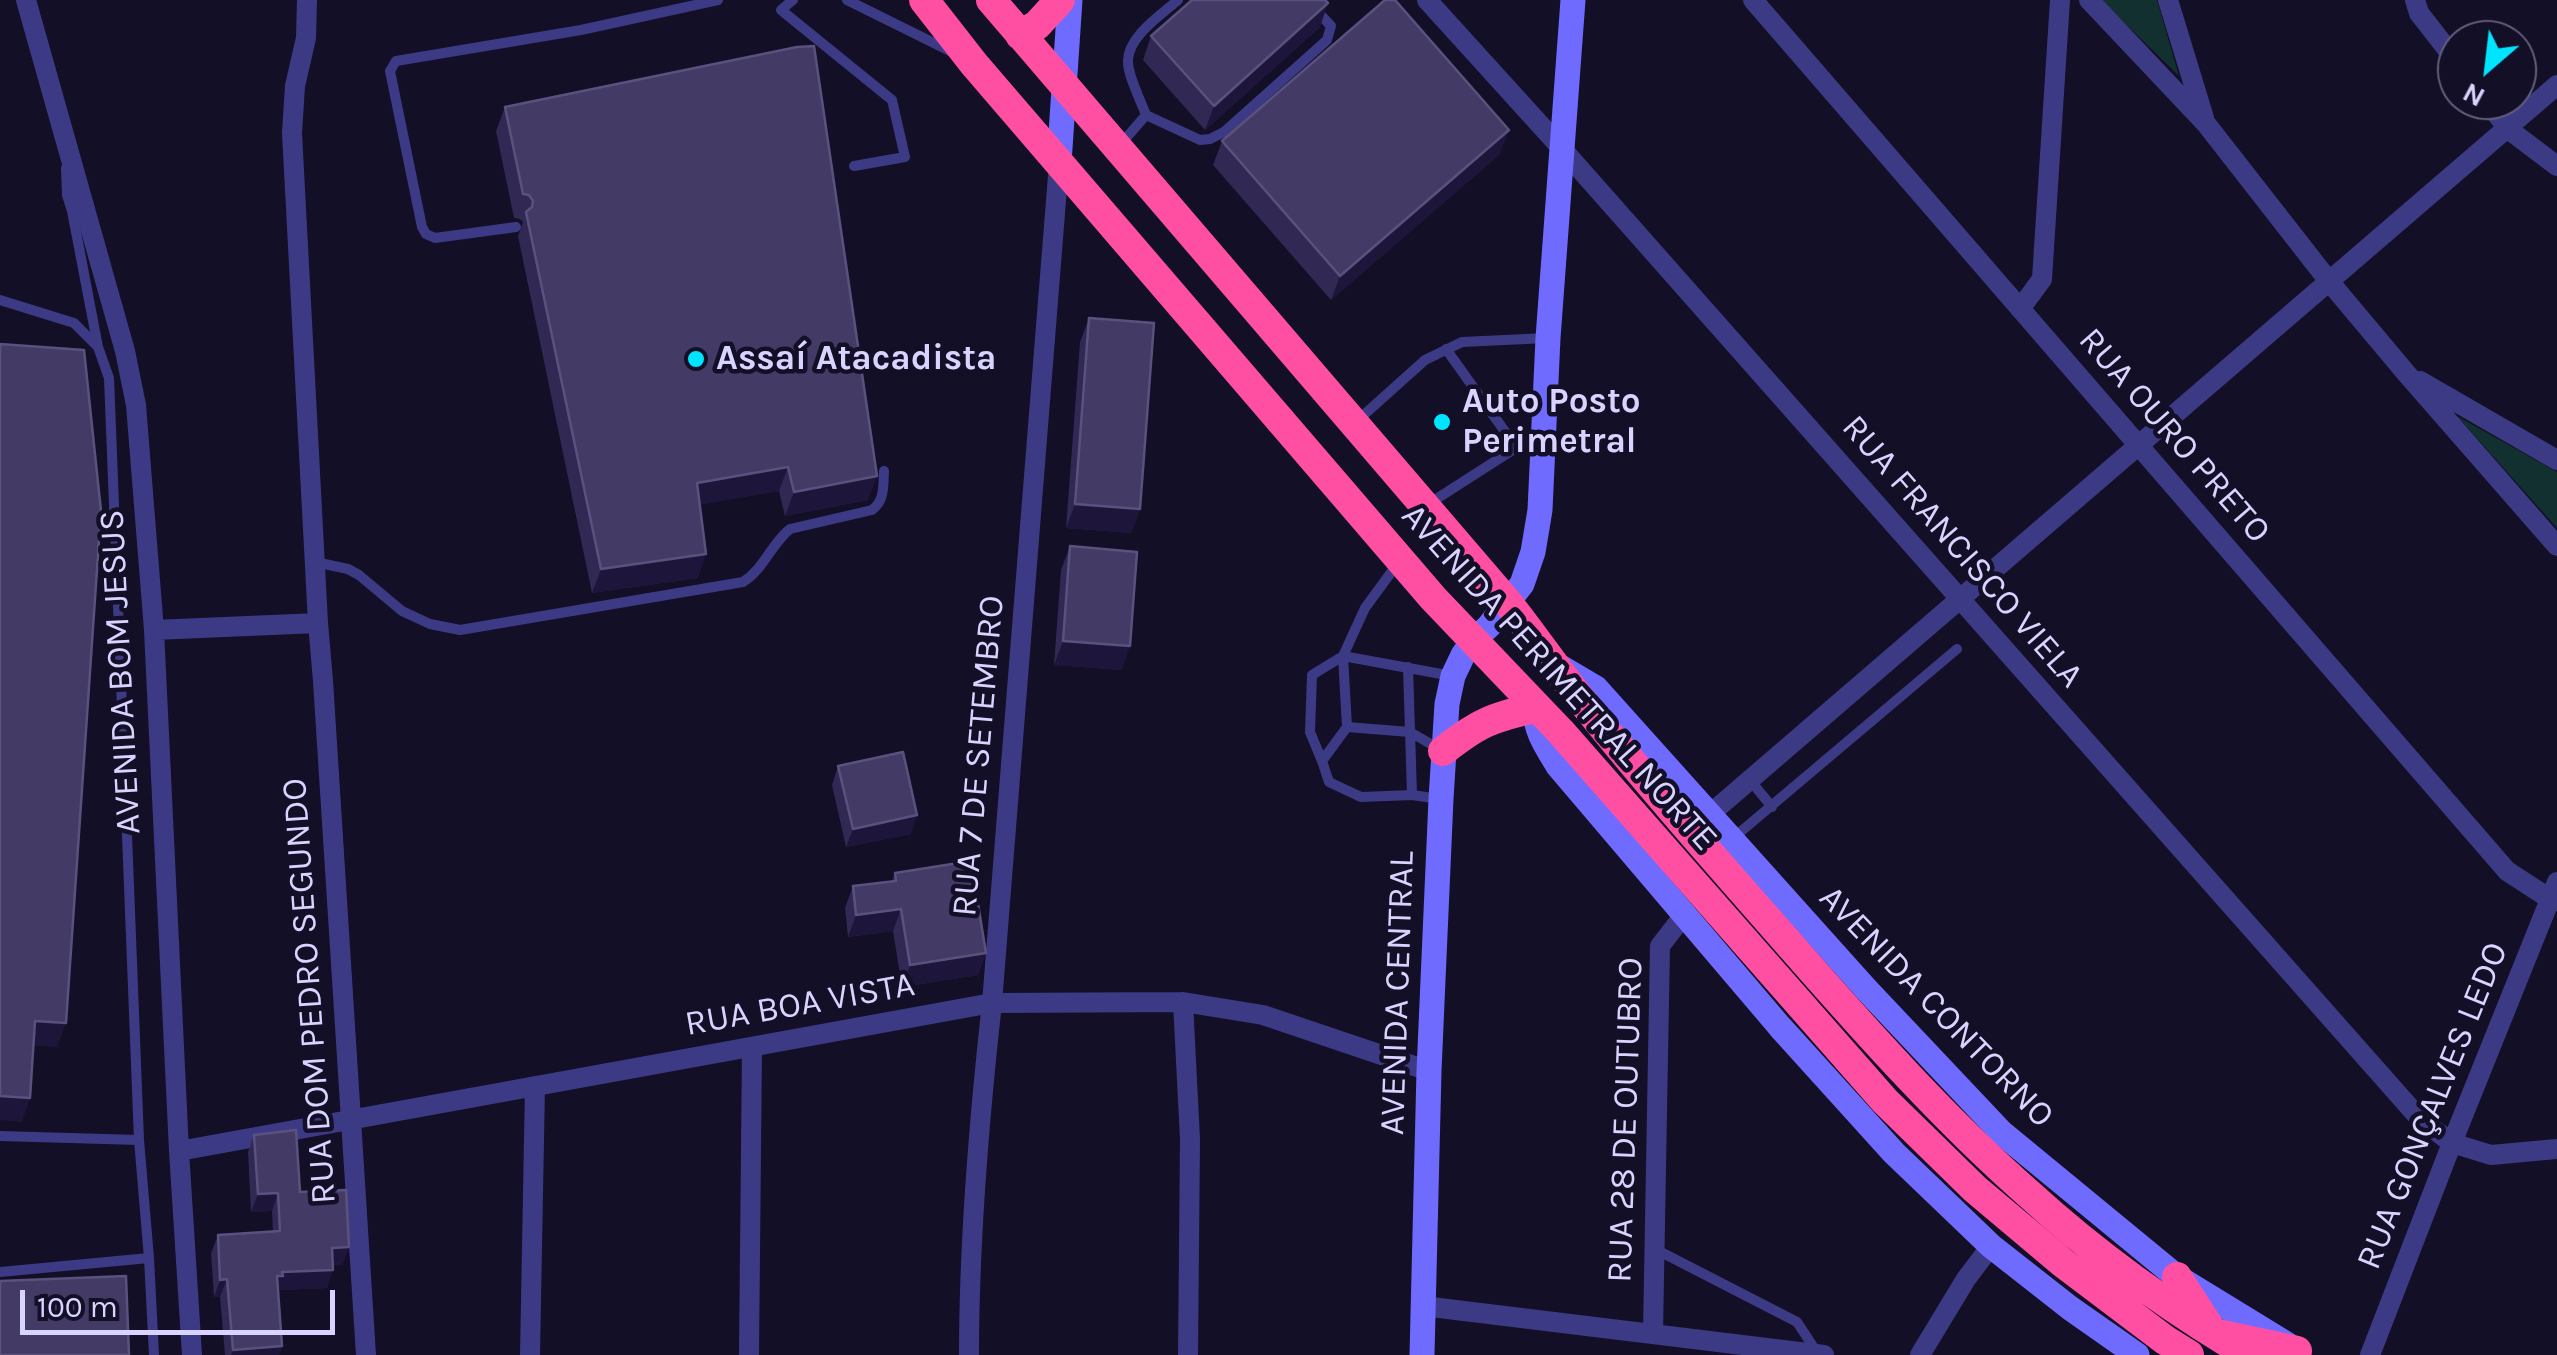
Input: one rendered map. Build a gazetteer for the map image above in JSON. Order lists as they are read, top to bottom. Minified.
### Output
{"streets":{"highway":["AVENIDA PERIMETRAL NORTE"],"street":["RUA OURO PRETO","RUA FRANCISCO VIELA","AVENIDA BOM JESUS","RUA 7 DE SETEMBRO","RUA DOM PEDRO SEGUNDO","AVENIDA CENTRAL","RUA BOA VISTA","AVENIDA CONTORNO","RUA GONÇALVES LEDO","RUA 28 DE OUTUBRO"]},"crossings":[["RUA OURO PRETO","RUA GONÇALVES LEDO"],["RUA FRANCISCO VIELA","AVENIDA CENTRAL"],["RUA FRANCISCO VIELA","RUA GONÇALVES LEDO"],["AVENIDA BOM JESUS","RUA BOA VISTA"],["AVENIDA PERIMETRAL NORTE","RUA 7 DE SETEMBRO"],["AVENIDA PERIMETRAL NORTE","AVENIDA CENTRAL"],["AVENIDA PERIMETRAL NORTE","AVENIDA CONTORNO"],["RUA 7 DE SETEMBRO","RUA BOA VISTA"],["RUA DOM PEDRO SEGUNDO","RUA BOA VISTA"],["AVENIDA CENTRAL","RUA BOA VISTA"]],"places":["Assaí Atacadista","Auto Posto Perimetral"],"scale_bar":"100 m","north":"bottom left"}
